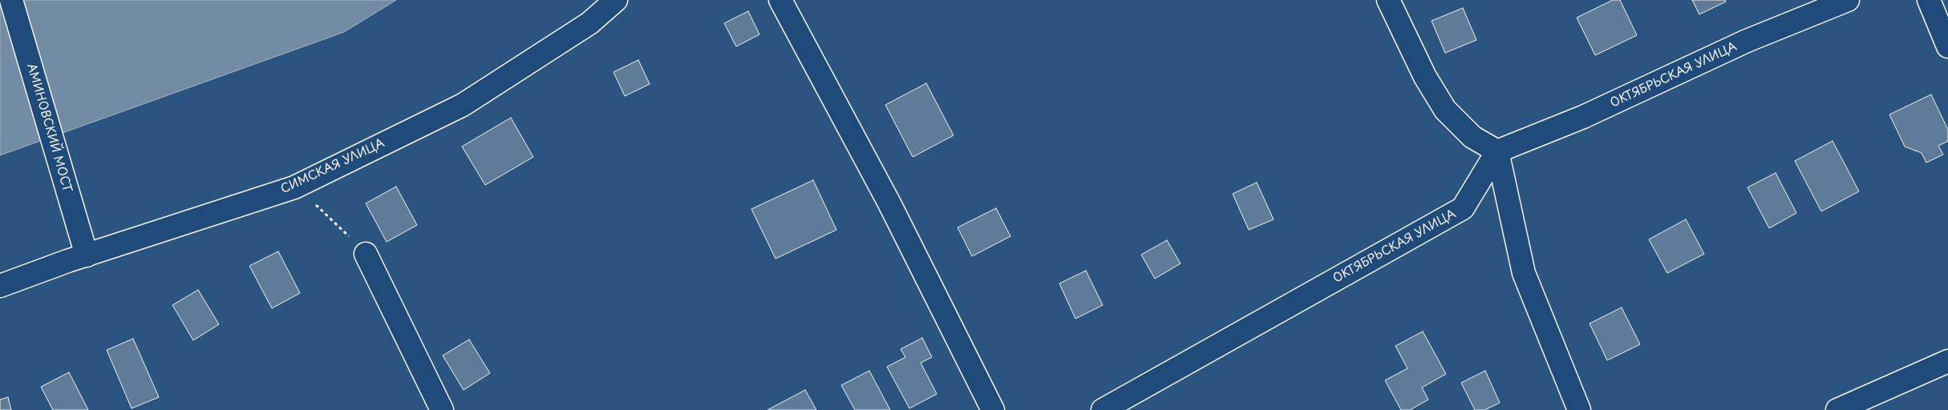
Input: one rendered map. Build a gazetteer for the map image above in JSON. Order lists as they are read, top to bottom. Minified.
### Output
{"streets":{"street":["ОКТЯБРЬСКАЯ УЛИЦА","АМИНОВСКИЙ МОСТ","СИМСКАЯ УЛИЦА"]},"crossings":[["АМИНОВСКИЙ МОСТ","СИМСКАЯ УЛИЦА"]]}
